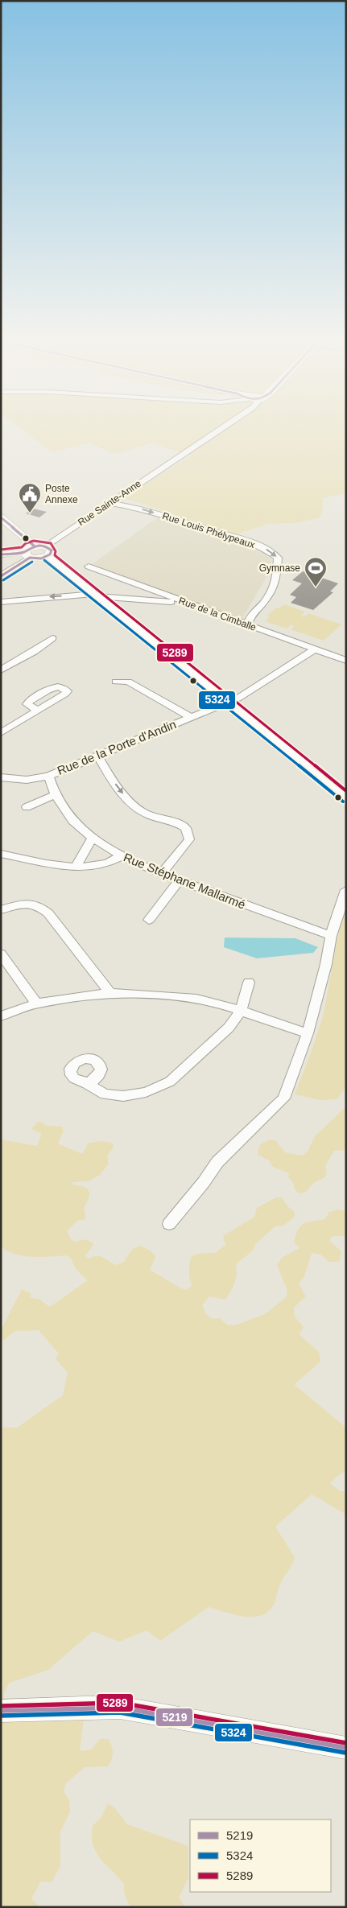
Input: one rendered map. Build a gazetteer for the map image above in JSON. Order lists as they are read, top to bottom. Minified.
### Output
{"streets":{"street":["Rue Sainte-Anne","Rue Louis Phélypeaux","Rue de la Cimballe","Rue de la Porte d'Andin","Rue Stéphane Mallarmé"]},"crossings":[["Rue Sainte-Anne","Rue Louis Phélypeaux"],["Rue Louis Phélypeaux","Rue de la Cimballe"],["Rue de la Cimballe","Rue de la Porte d'Andin"],["Rue de la Porte d'Andin","Rue Stéphane Mallarmé"]],"places":{"public building":["Poste Annexe"],"sports":["Gymnase"]},"lines":["transit line 5219","transit line 5289","transit line 5324"],"legend":["5219","5324","5289"]}
